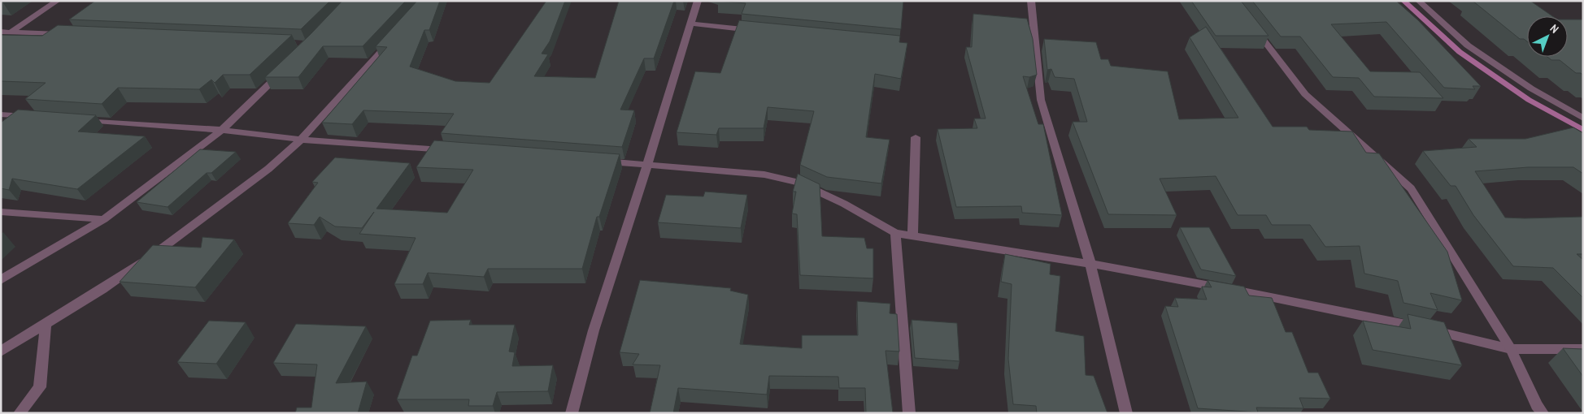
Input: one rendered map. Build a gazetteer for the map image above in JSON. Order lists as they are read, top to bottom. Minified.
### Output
{"north":"top right"}
